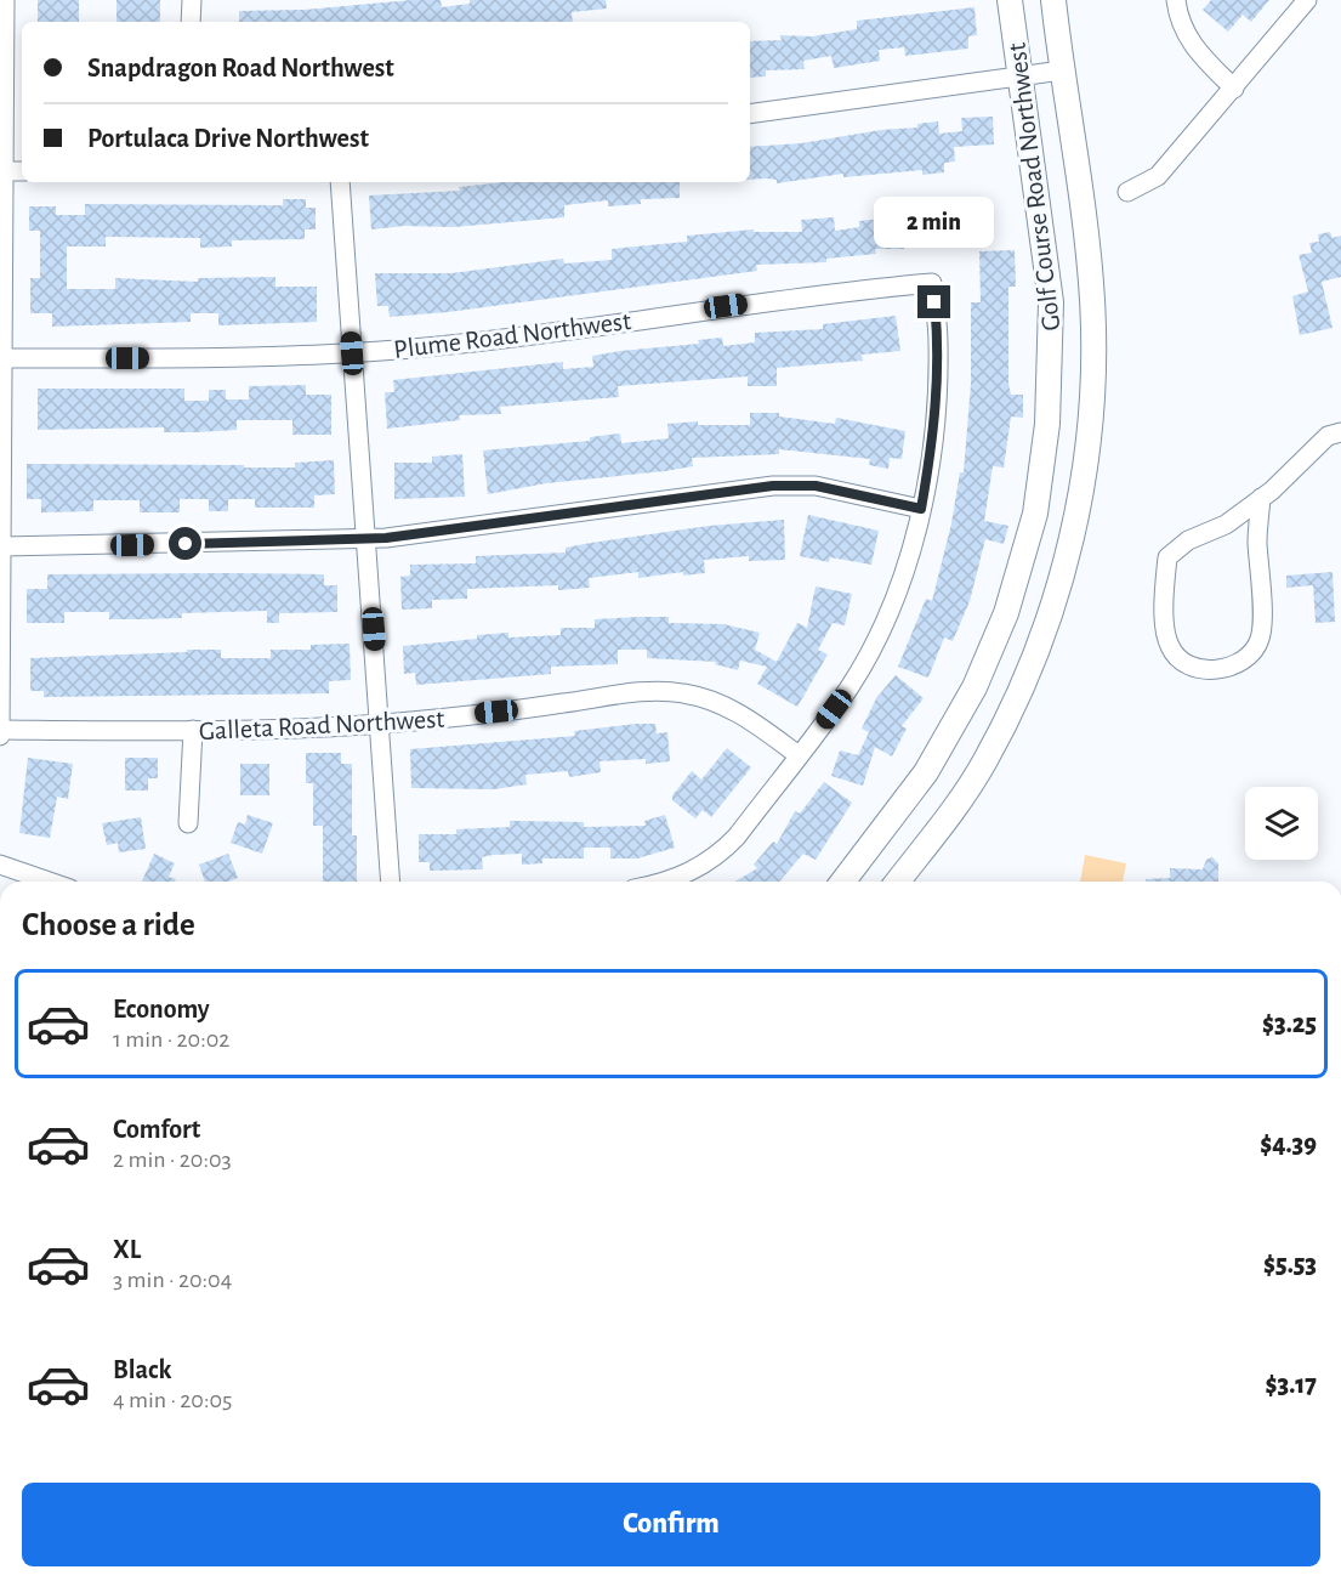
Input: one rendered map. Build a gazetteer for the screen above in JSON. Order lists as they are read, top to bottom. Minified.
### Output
{"streets":{"main road":["Golf Course Road Northwest"],"street":["Plume Road Northwest","Galleta Road Northwest"]},"page":{"banner":["Snapdragon Road Northwest","Portulaca Drive Northwest"],"bubble":"2 min","heading":"Choose a ride","list":[{"name":"Economy","note":"1 min · 20:02","value":"$3.25"},{"name":"Comfort","note":"2 min · 20:03","value":"$4.39"},{"name":"XL","note":"3 min · 20:04","value":"$5.53"},{"name":"Black","note":"4 min · 20:05","value":"$3.17"}],"buttons":"Confirm"}}
